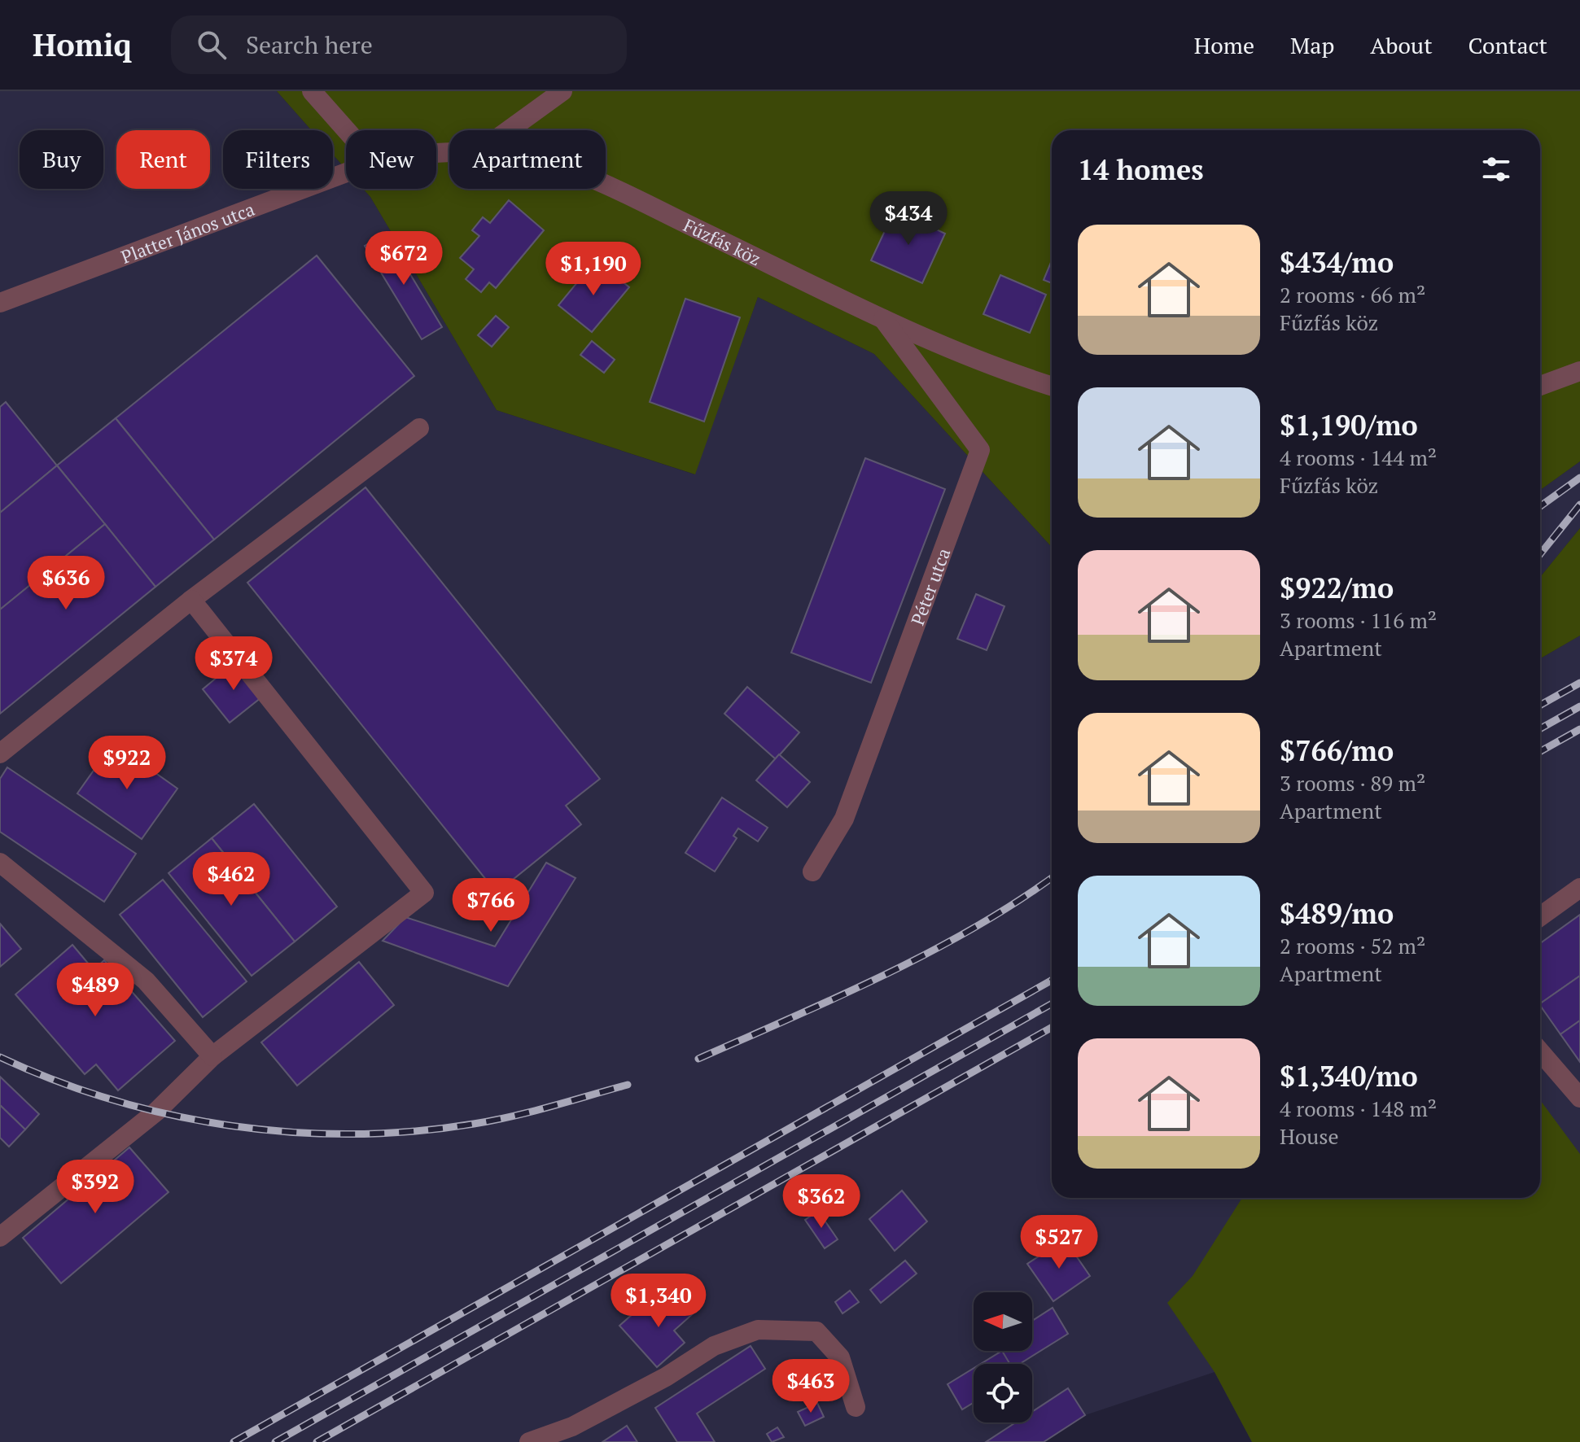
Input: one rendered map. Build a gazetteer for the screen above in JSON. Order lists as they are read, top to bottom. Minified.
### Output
{"streets":{"street":["Platter János utca","Fűzfás köz","Péter utca"]},"crossings":[["Fűzfás köz","Péter utca"]],"north":"left","page":{"header":"Homiq","search":"Search here","nav":["Home","Map","About","Contact"],"chip":["Buy","Rent","Filters","New","Apartment"],"heading":"14 homes","price":["$434","$672","$1,190","$636","$374","$922","$462","$766","$489","$392","$362","$527","$1,340","$463"],"list":[{"name":"$434/mo","note":"2 rooms · 66 m² · Fűzfás köz"},{"name":"$1,190/mo","note":"4 rooms · 144 m² · Fűzfás köz"},{"name":"$922/mo","note":"3 rooms · 116 m² · Apartment"},{"name":"$766/mo","note":"3 rooms · 89 m² · Apartment"},{"name":"$489/mo","note":"2 rooms · 52 m² · Apartment"},{"name":"$1,340/mo","note":"4 rooms · 148 m² · House"}]}}
